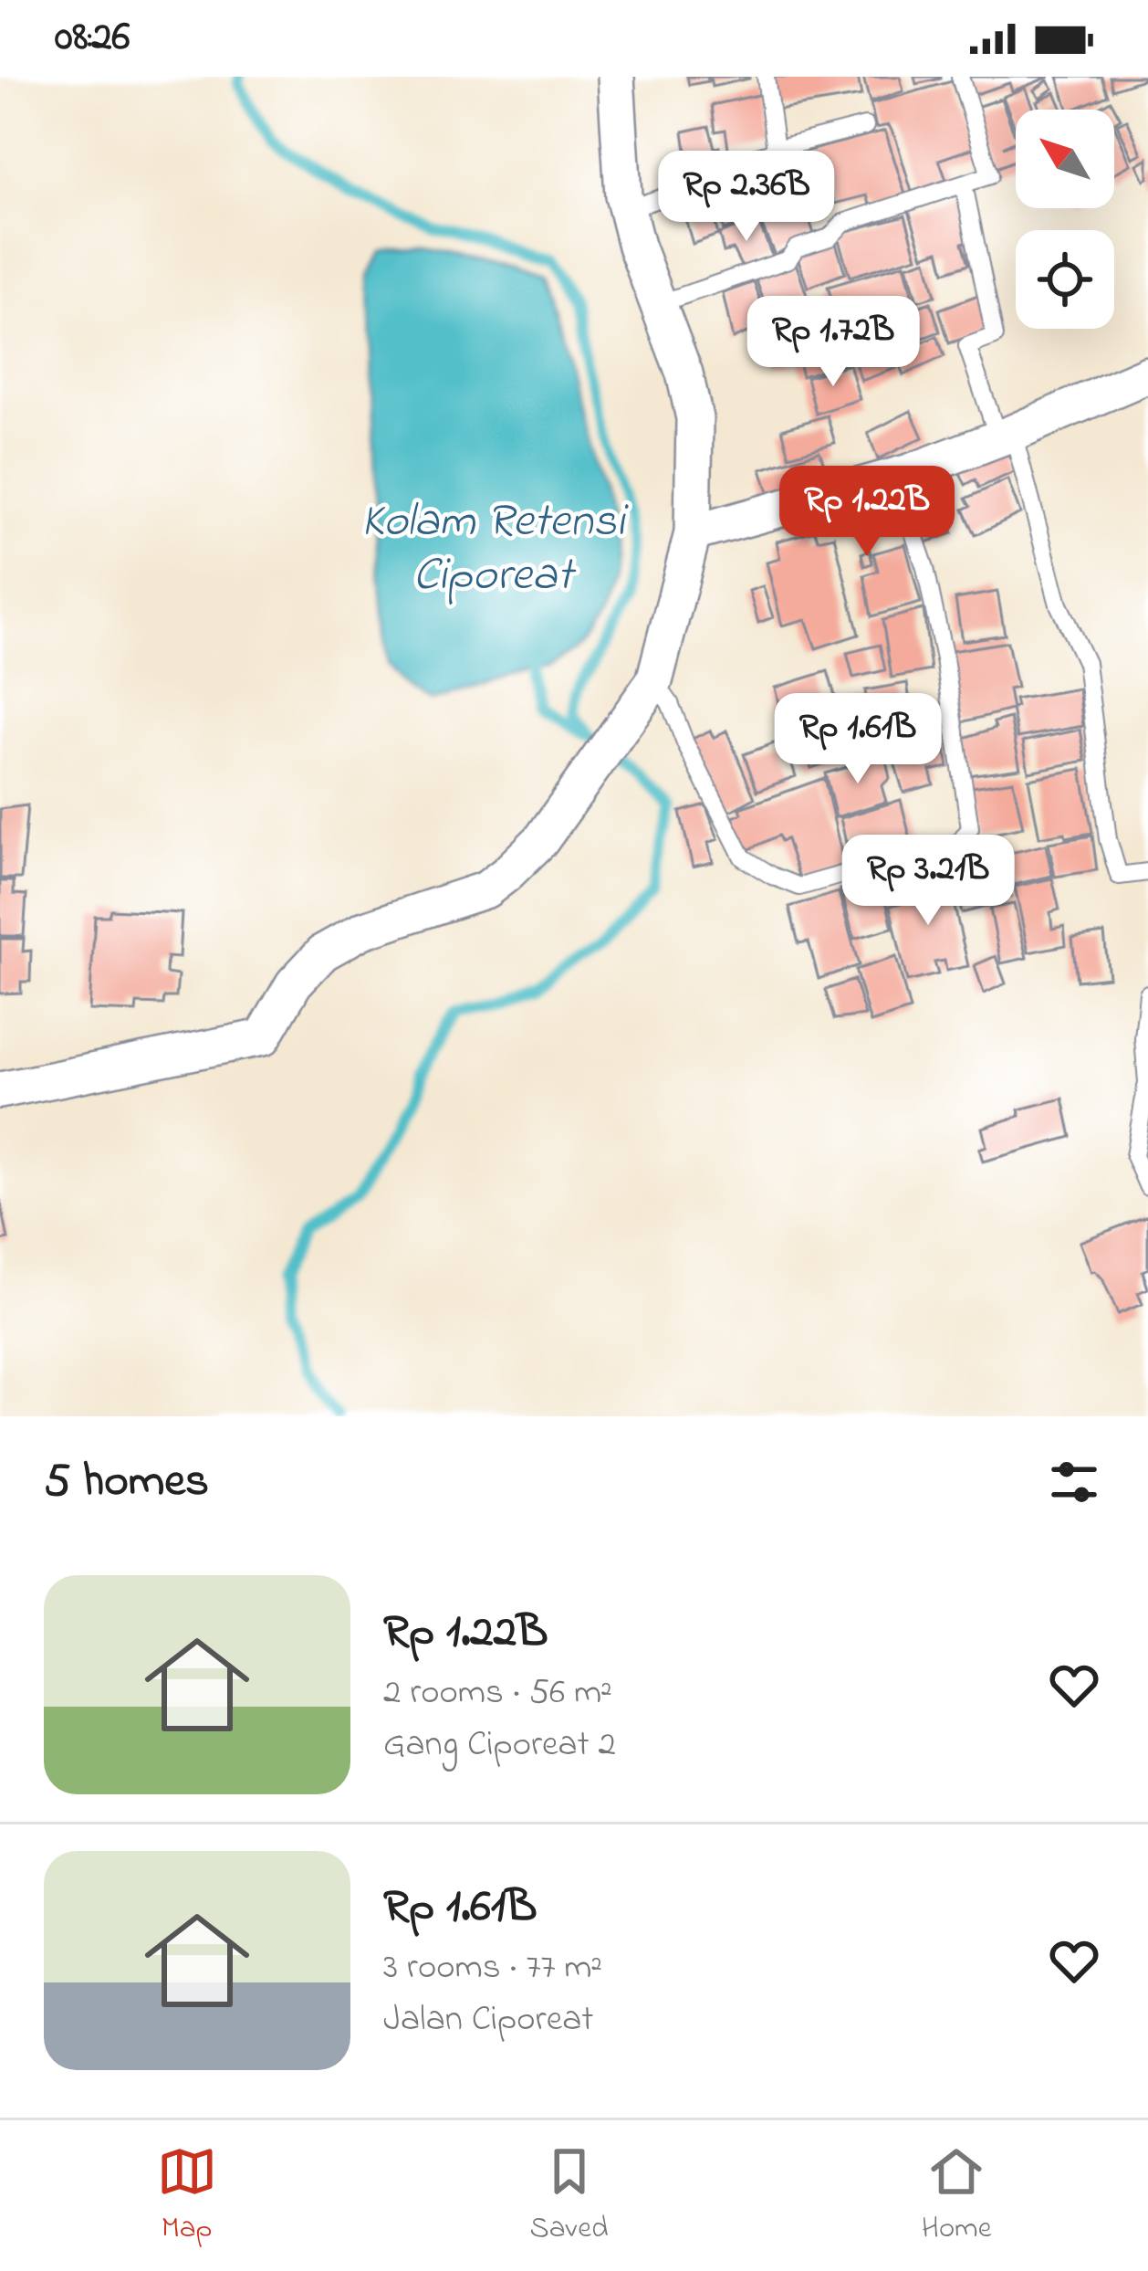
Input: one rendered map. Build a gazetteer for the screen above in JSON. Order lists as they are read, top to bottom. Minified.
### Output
{"water":["Kolam Retensi Ciporeat"],"north":"top left","page":{"status":"08:26","price":["Rp 2.36B","Rp 1.72B","Rp 1.22B","Rp 1.61B","Rp 3.21B"],"heading":"5 homes","list":[{"name":"Rp 1.22B","note":"2 rooms · 56 m² · Gang Ciporeat 2"},{"name":"Rp 1.61B","note":"3 rooms · 77 m² · Jalan Ciporeat"}],"tabs":["Map","Saved","Home"]}}
